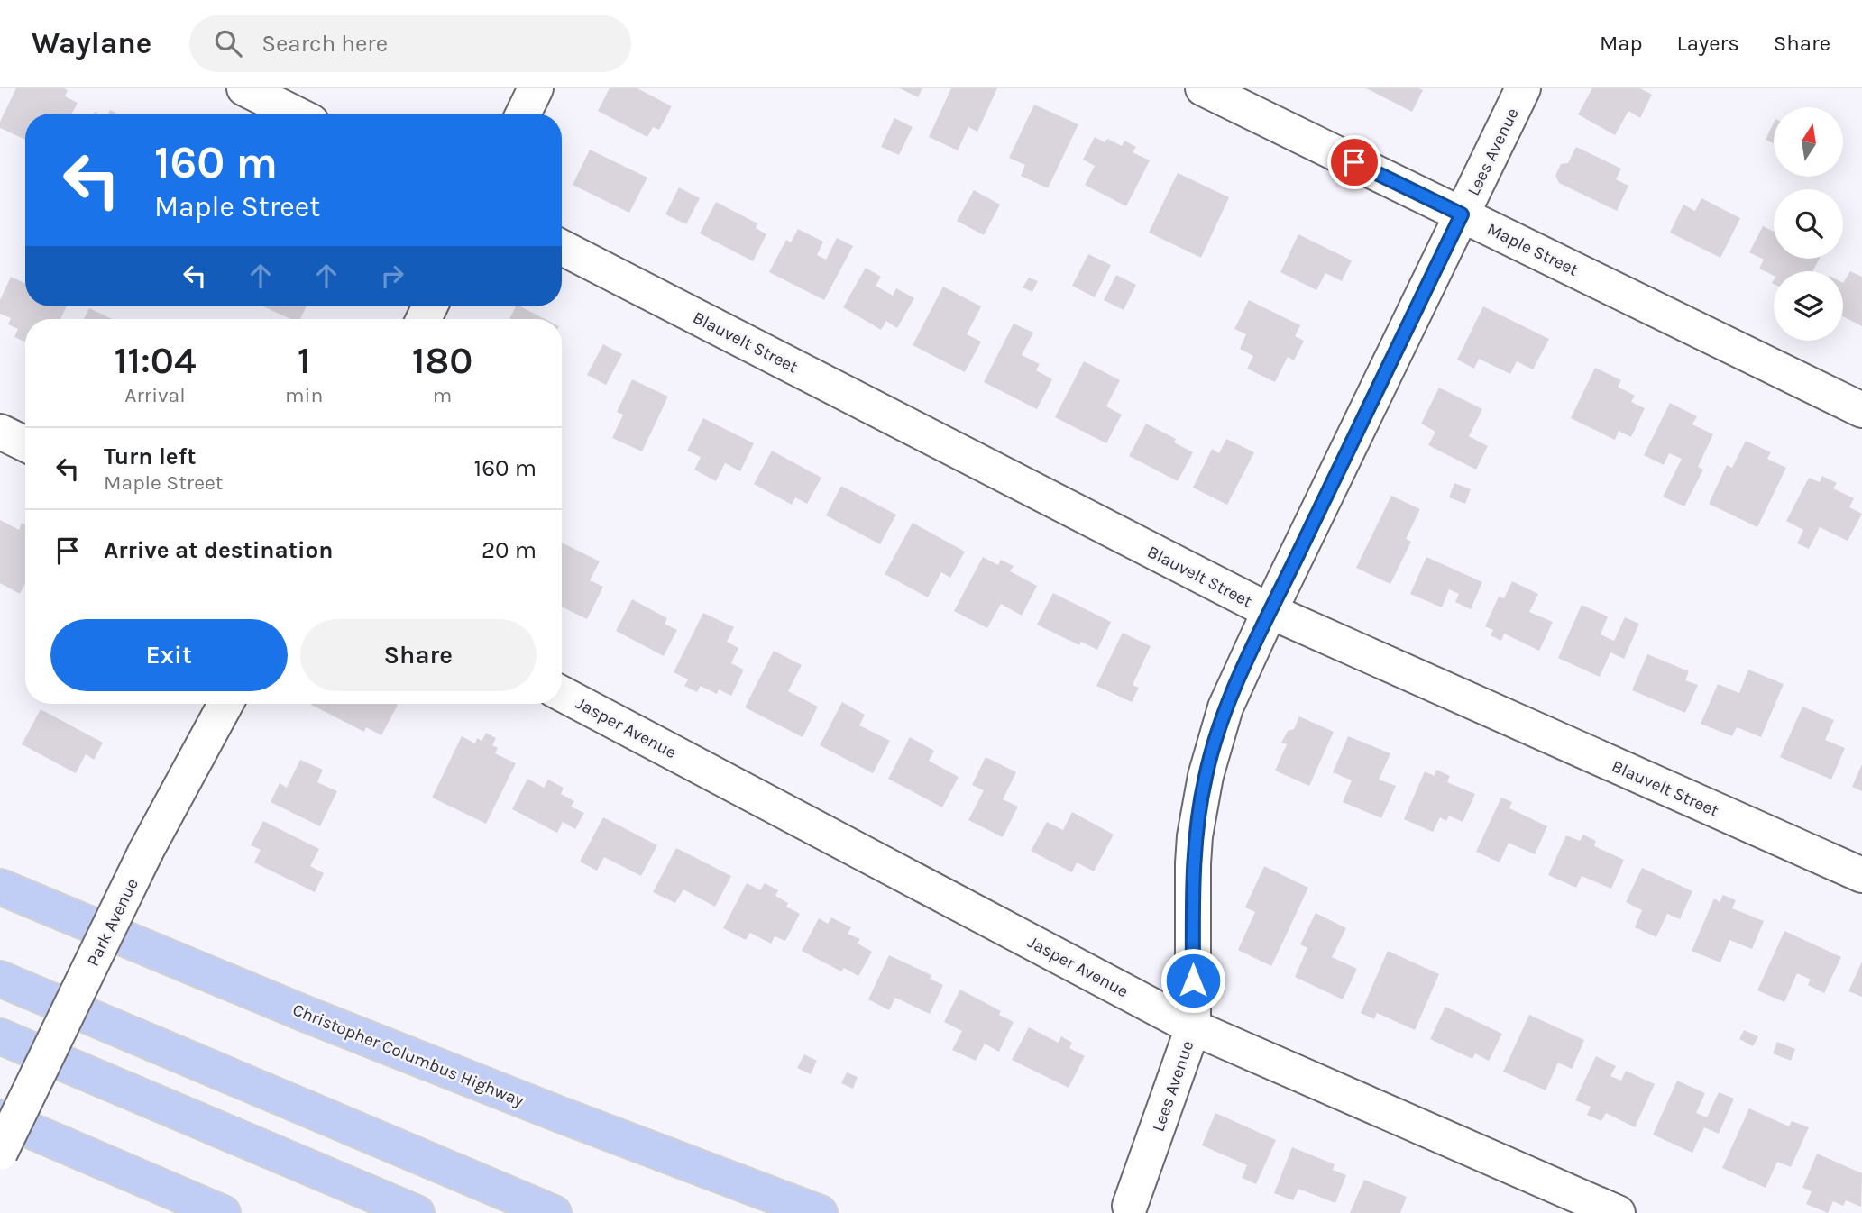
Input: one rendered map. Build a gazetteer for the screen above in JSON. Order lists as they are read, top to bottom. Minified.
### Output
{"streets":{"highway":["Christopher Columbus Highway"],"street":["Lees Avenue","Maple Street","Blauvelt Street","Jasper Avenue","Park Avenue"]},"crossings":[["Lees Avenue","Maple Street"],["Lees Avenue","Blauvelt Street"],["Lees Avenue","Jasper Avenue"]],"north":"top","page":{"header":"Waylane","search":"Search here","nav":["Map","Layers","Share"],"turn":["160 m","Maple Street"],"eta":["11:04","Arrival","1","min","180","m"],"list":[{"name":"Turn left","note":"Maple Street","value":"160 m"},{"name":"Arrive at destination","value":"20 m"}],"buttons":["Exit","Share"]}}
